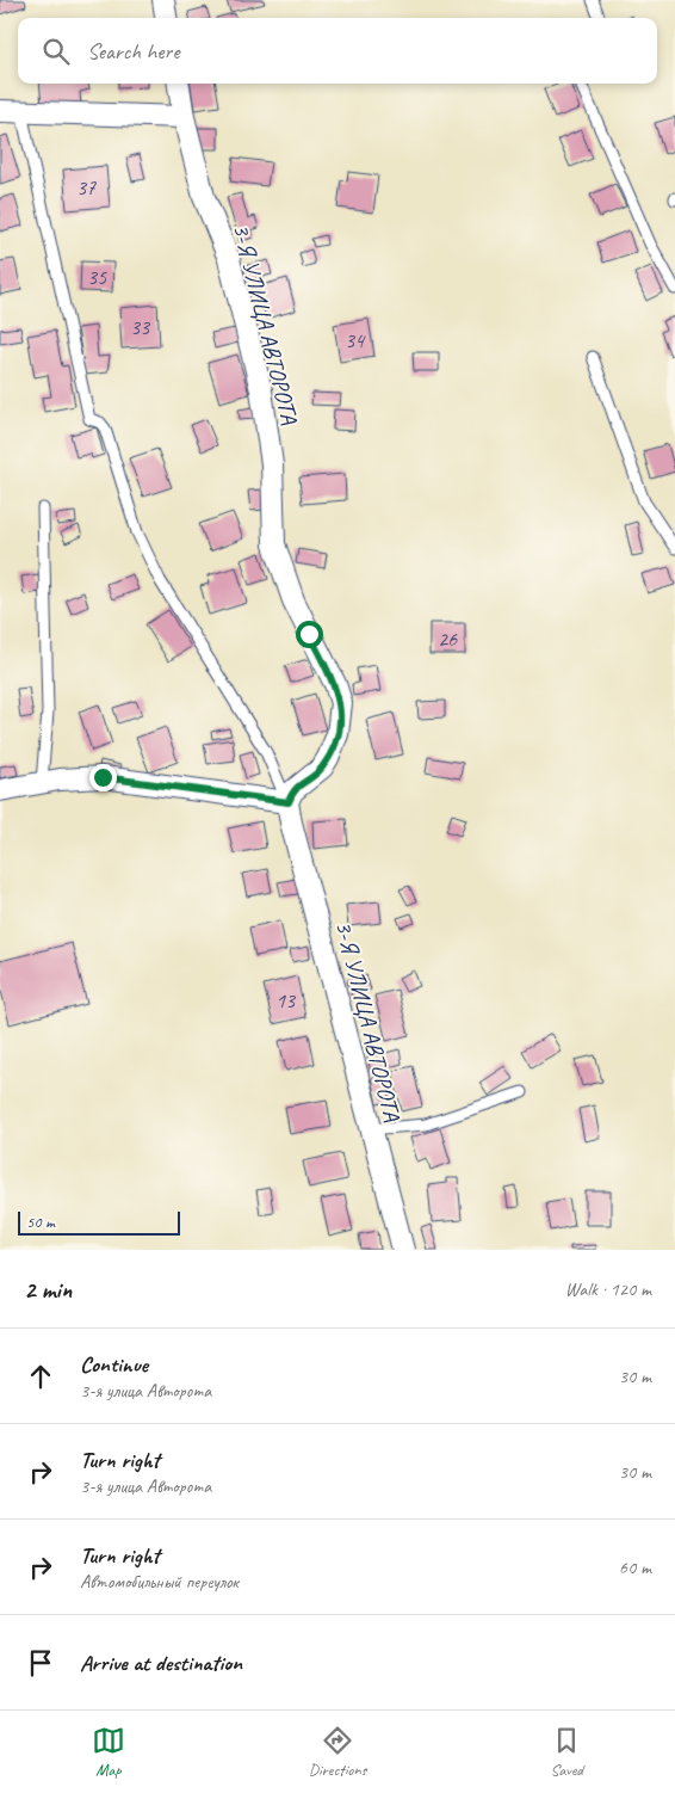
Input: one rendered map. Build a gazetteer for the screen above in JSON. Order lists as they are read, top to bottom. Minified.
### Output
{"streets":{"street":["3-Я УЛИЦА АВТОРОТА"]},"house_numbers":["37","35","33","34","26","13"],"scale_bar":"50 m","page":{"search":"Search here","scale":"50 m","heading":["2 min","Walk · 120 m"],"list":[["Continue","3-я улица Авторота","30 m"],["Turn right","3-я улица Авторота","30 m"],["Turn right","Автомобильный переулок","60 m"],"Arrive at destination"],"nav":["Map","Directions","Saved"]}}
